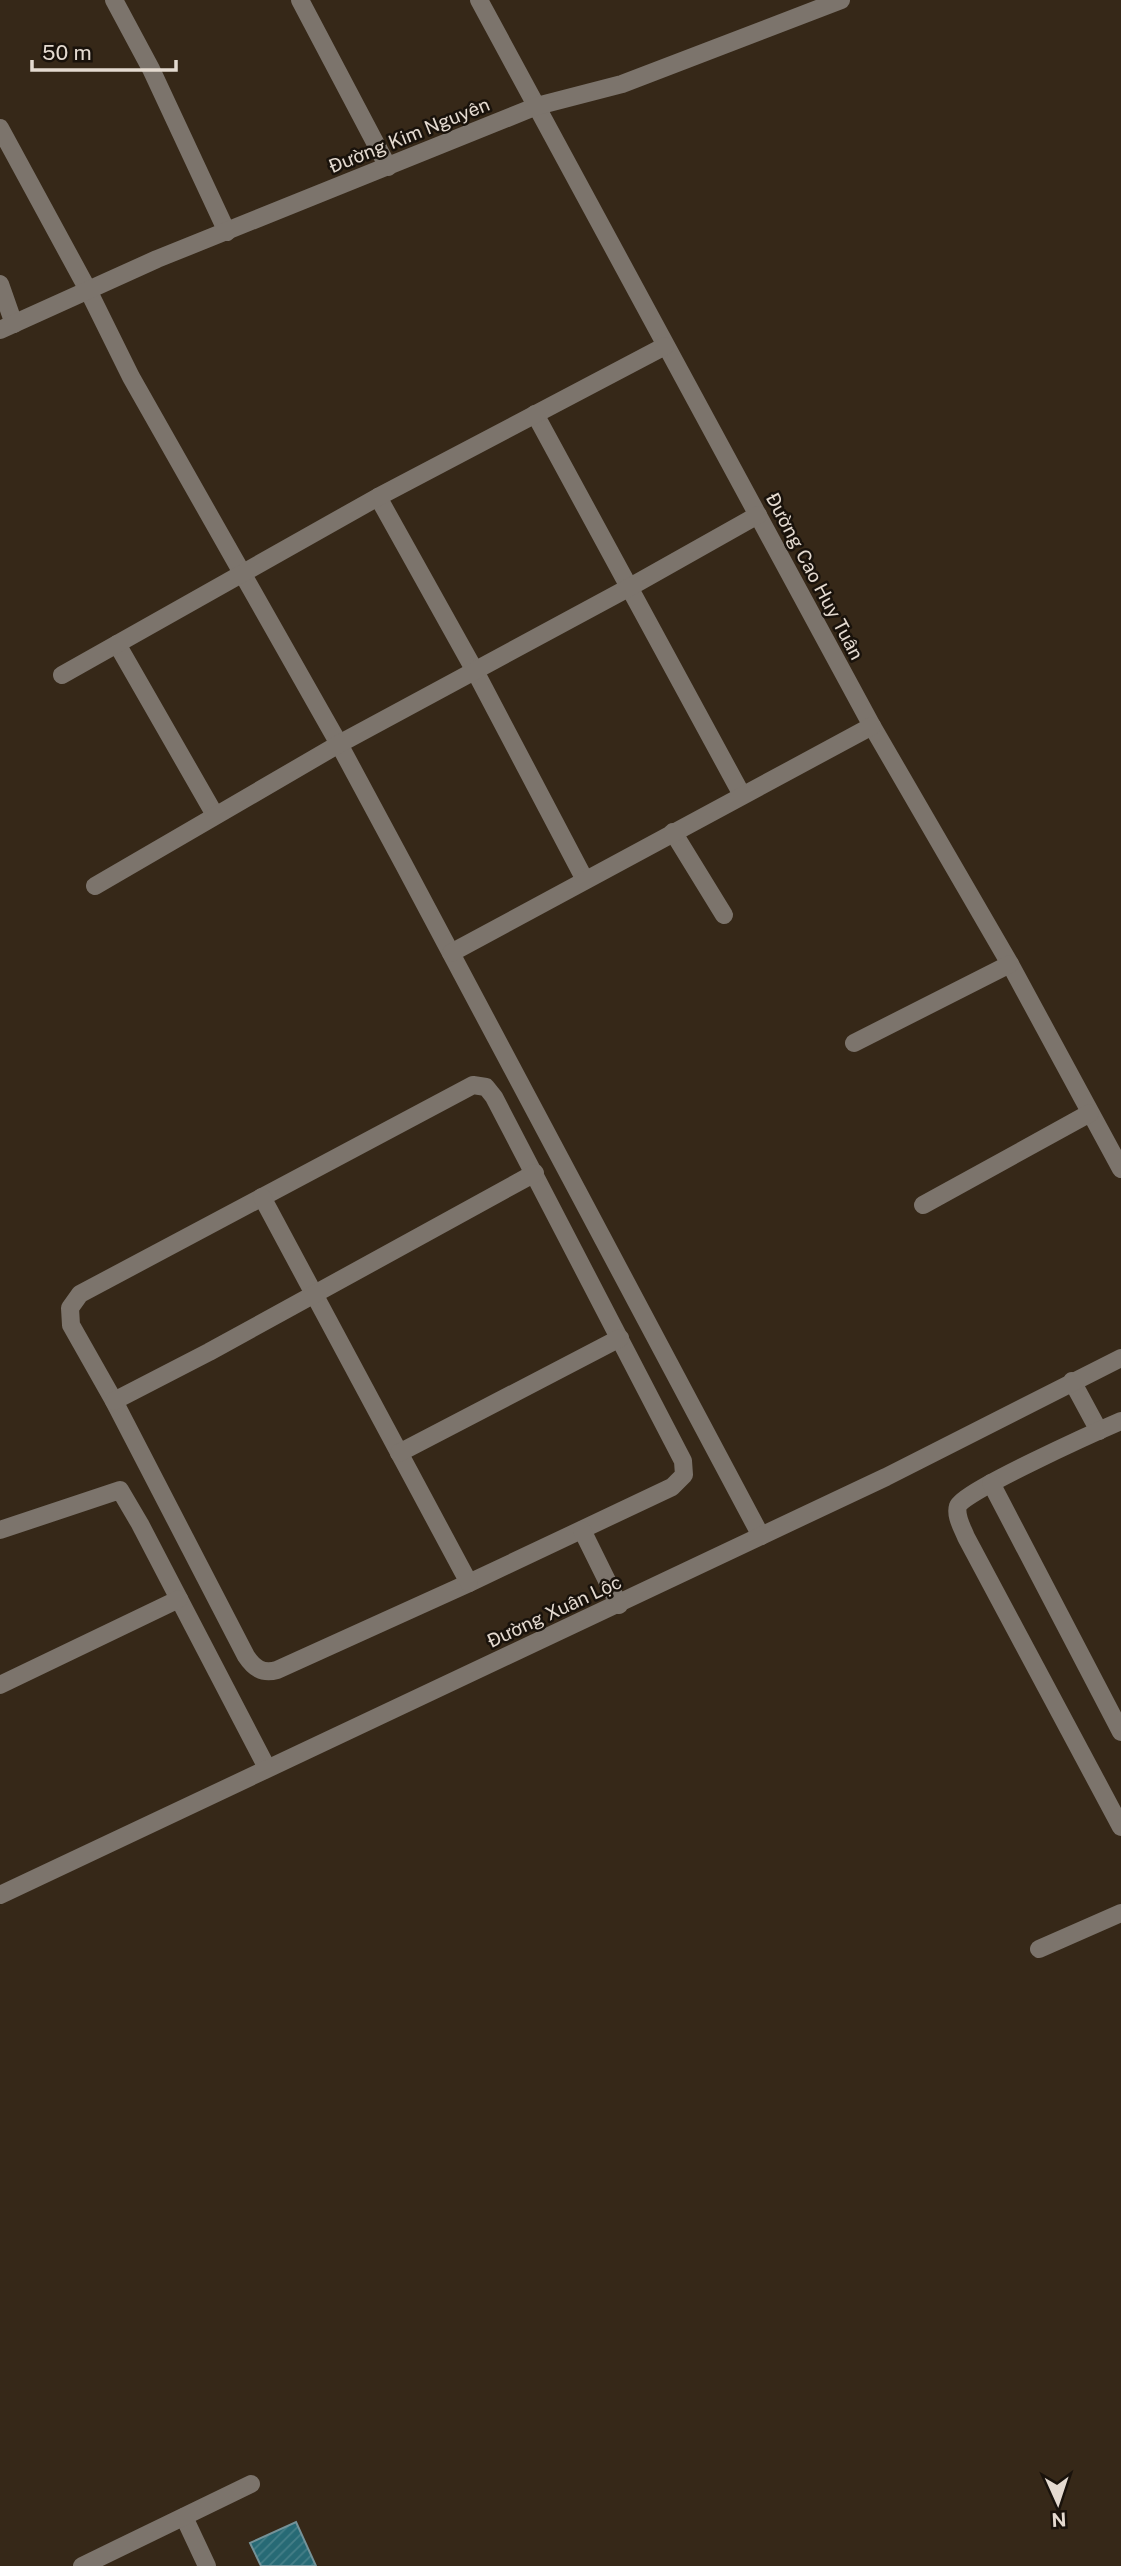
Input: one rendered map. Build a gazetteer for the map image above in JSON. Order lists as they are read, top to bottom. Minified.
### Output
{"streets":{"street":["Đường Kim Nguyên","Đường Cao Huy Tuân","Đường Xuân Lộc"]},"crossings":[["Đường Kim Nguyên","Đường Cao Huy Tuân"]],"scale_bar":"50 m","north":"bottom"}
